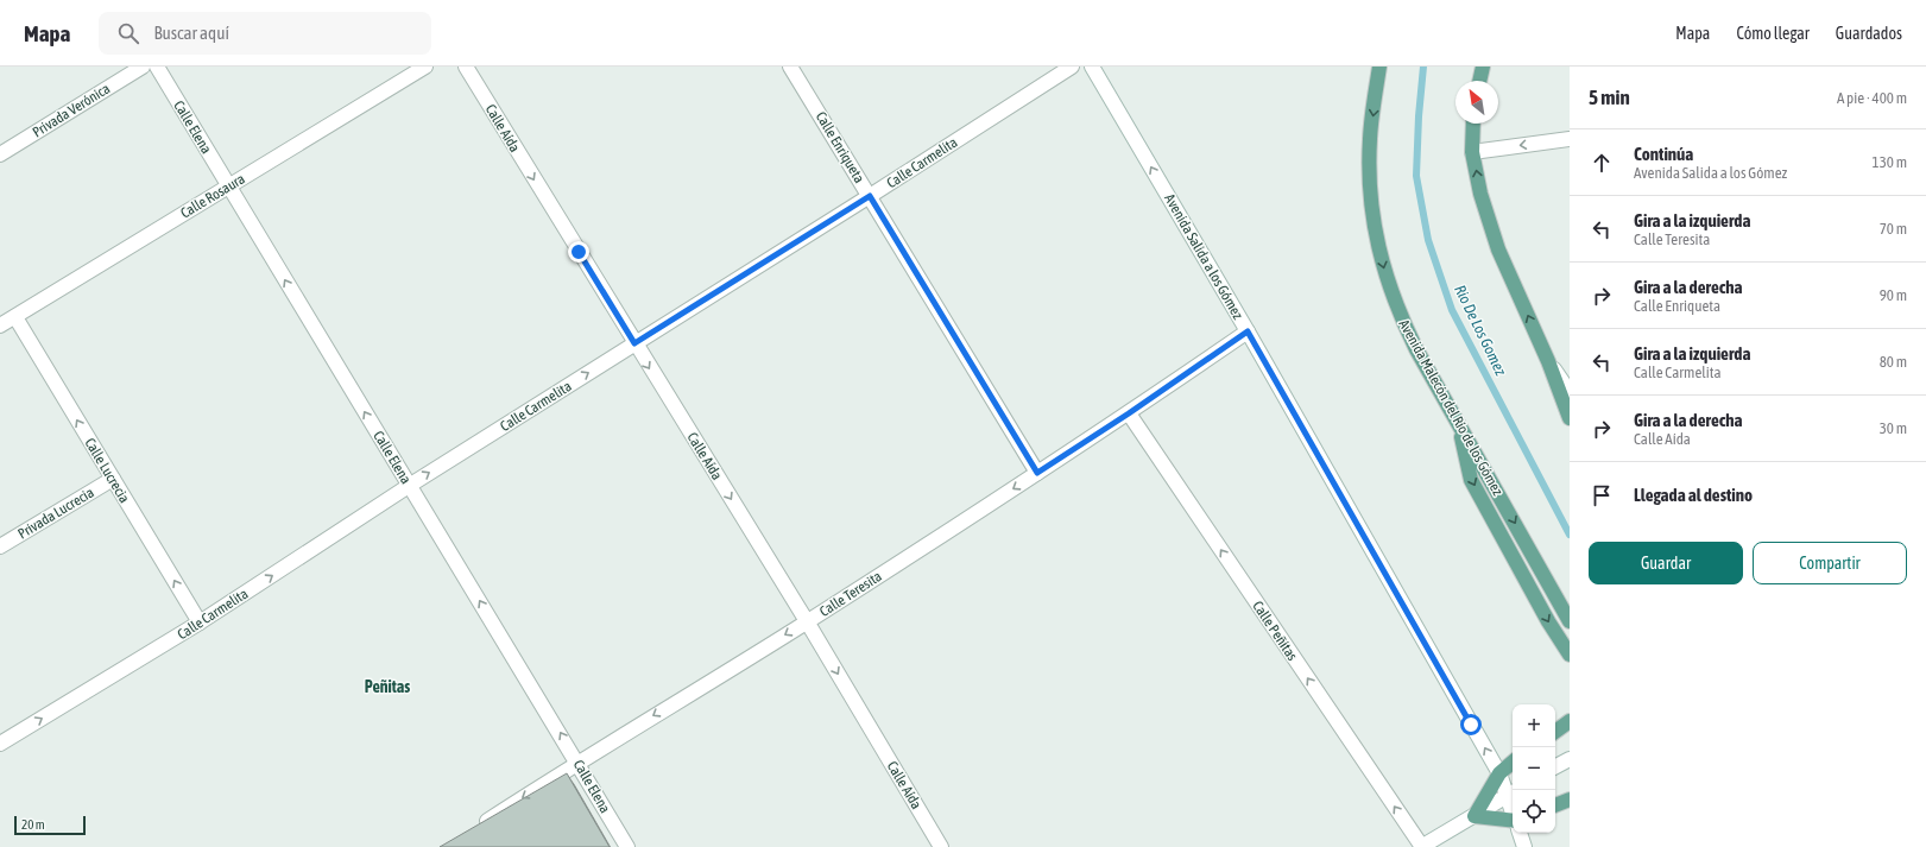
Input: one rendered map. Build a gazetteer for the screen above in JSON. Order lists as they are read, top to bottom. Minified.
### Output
{"streets":{"main road":["Avenida Malecón del Río de los Gómez"],"street":["Privada Verónica","Calle Elena","Calle Aída","Calle Enriqueta","Calle Carmelita","Calle Rosaura","Avenida Salida a los Gómez","Calle Lucrecia","Privada Lucrecia","Calle Teresita","Calle Peñitas"]},"crossings":[["Calle Elena","Calle Carmelita"],["Calle Elena","Calle Rosaura"],["Calle Elena","Calle Teresita"],["Calle Aída","Calle Carmelita"],["Calle Aída","Calle Teresita"],["Calle Enriqueta","Calle Carmelita"],["Calle Enriqueta","Calle Teresita"],["Calle Carmelita","Calle Lucrecia"],["Calle Rosaura","Calle Lucrecia"],["Avenida Salida a los Gómez","Calle Teresita"],["Calle Lucrecia","Privada Lucrecia"],["Calle Teresita","Calle Peñitas"]],"one_way":["Calle Elena","Calle Aída","Calle Carmelita","Avenida Salida a los Gómez","Calle Lucrecia","Calle Teresita","Calle Peñitas"],"districts":["Peñitas"],"water":["Rio De Los Gomez"],"scale_bar":"20 m","north":"top left","page":{"header":"Mapa","search":"Buscar aquí","nav":["Mapa","Cómo llegar","Guardados"],"heading":["5 min","A pie · 400 m"],"list":[["Continúa","Avenida Salida a los Gómez","130 m"],["Gira a la izquierda","Calle Teresita","70 m"],["Gira a la derecha","Calle Enriqueta","90 m"],["Gira a la izquierda","Calle Carmelita","80 m"],["Gira a la derecha","Calle Aída","30 m"],"Llegada al destino"],"buttons":["Guardar","Compartir"],"map_buttons":["+","−"],"scale":"20 m"}}
